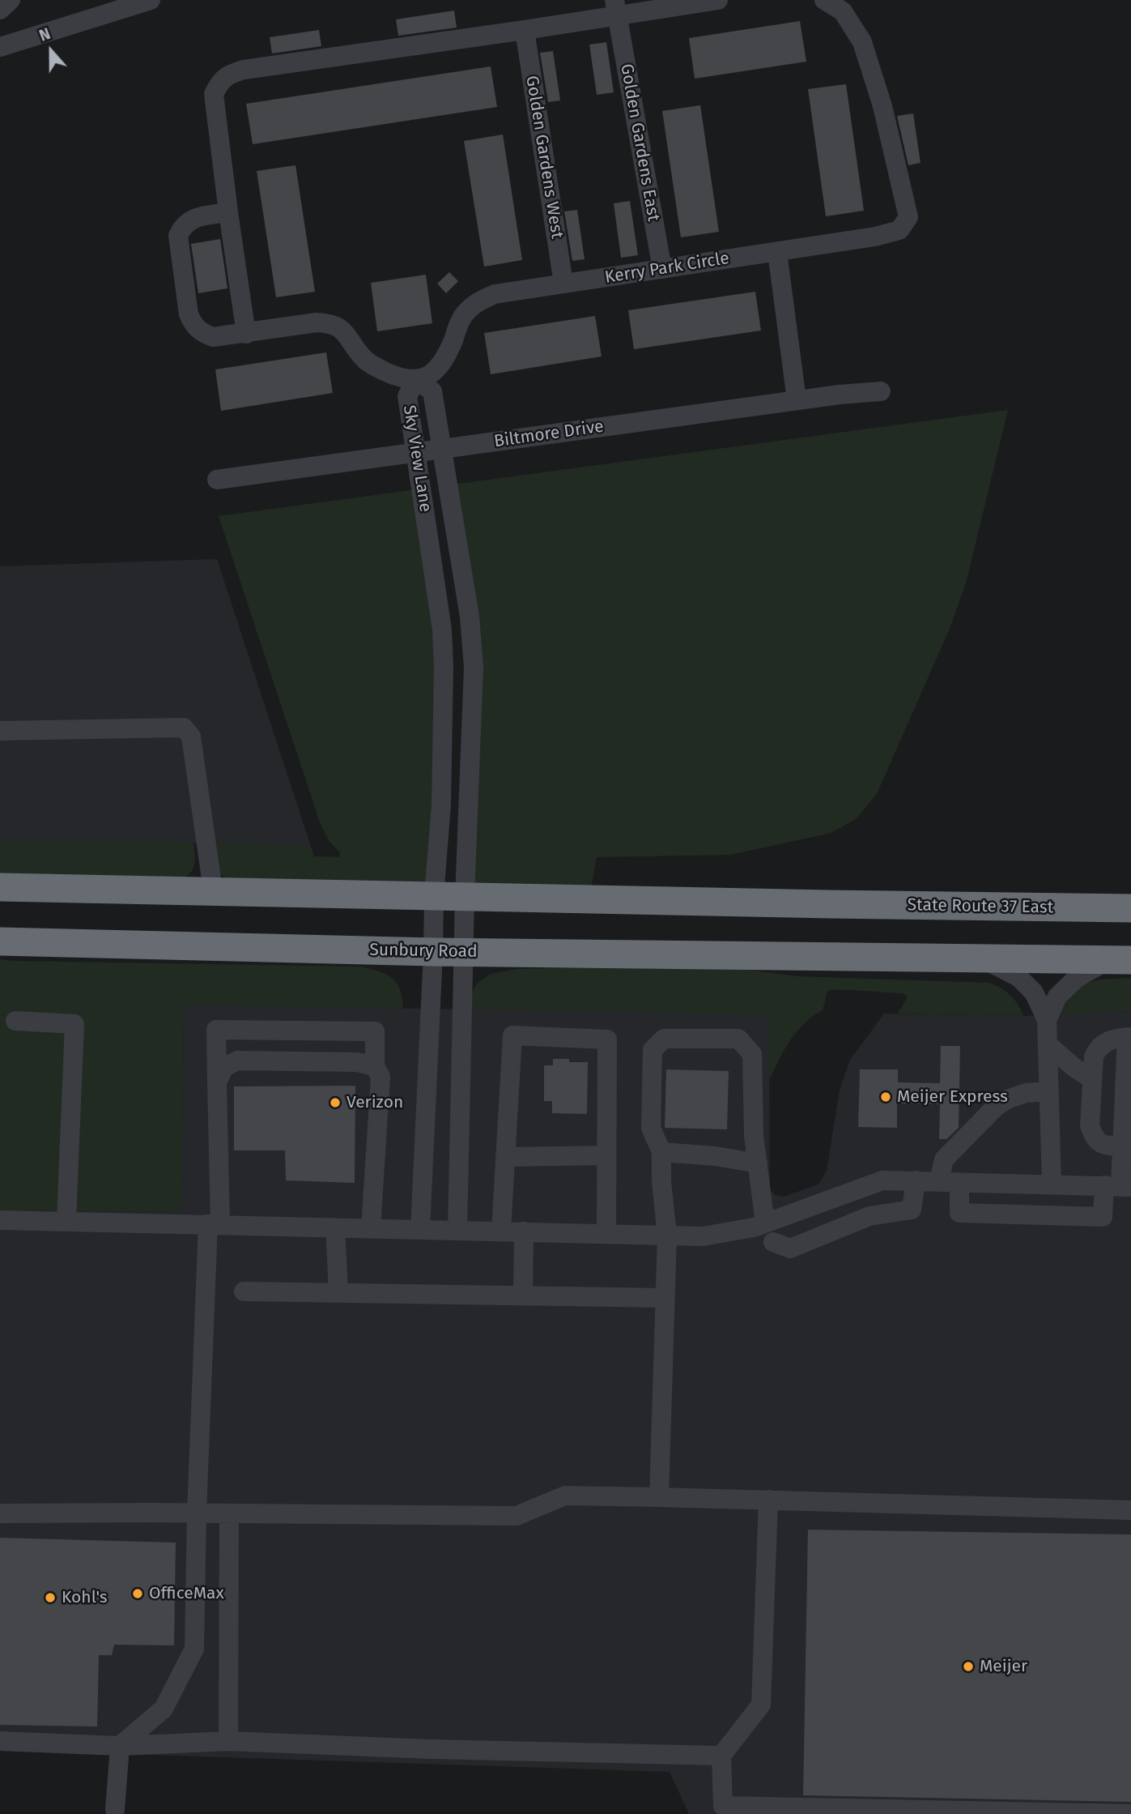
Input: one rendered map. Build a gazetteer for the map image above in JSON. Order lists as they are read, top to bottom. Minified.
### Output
{"streets":{"highway":["State Route 37 East","Sunbury Road"],"street":["Golden Gardens East","Golden Gardens West","Kerry Park Circle","Biltmore Drive","Sky View Lane"]},"crossings":[["Golden Gardens East","Kerry Park Circle"],["Golden Gardens West","Kerry Park Circle"],["Kerry Park Circle","Sky View Lane"],["Biltmore Drive","Sky View Lane"],["Sky View Lane","State Route 37 East"],["Sky View Lane","Sunbury Road"]],"places":["Meijer Express","Verizon","OfficeMax","Kohl's","Meijer"],"north":"top"}
